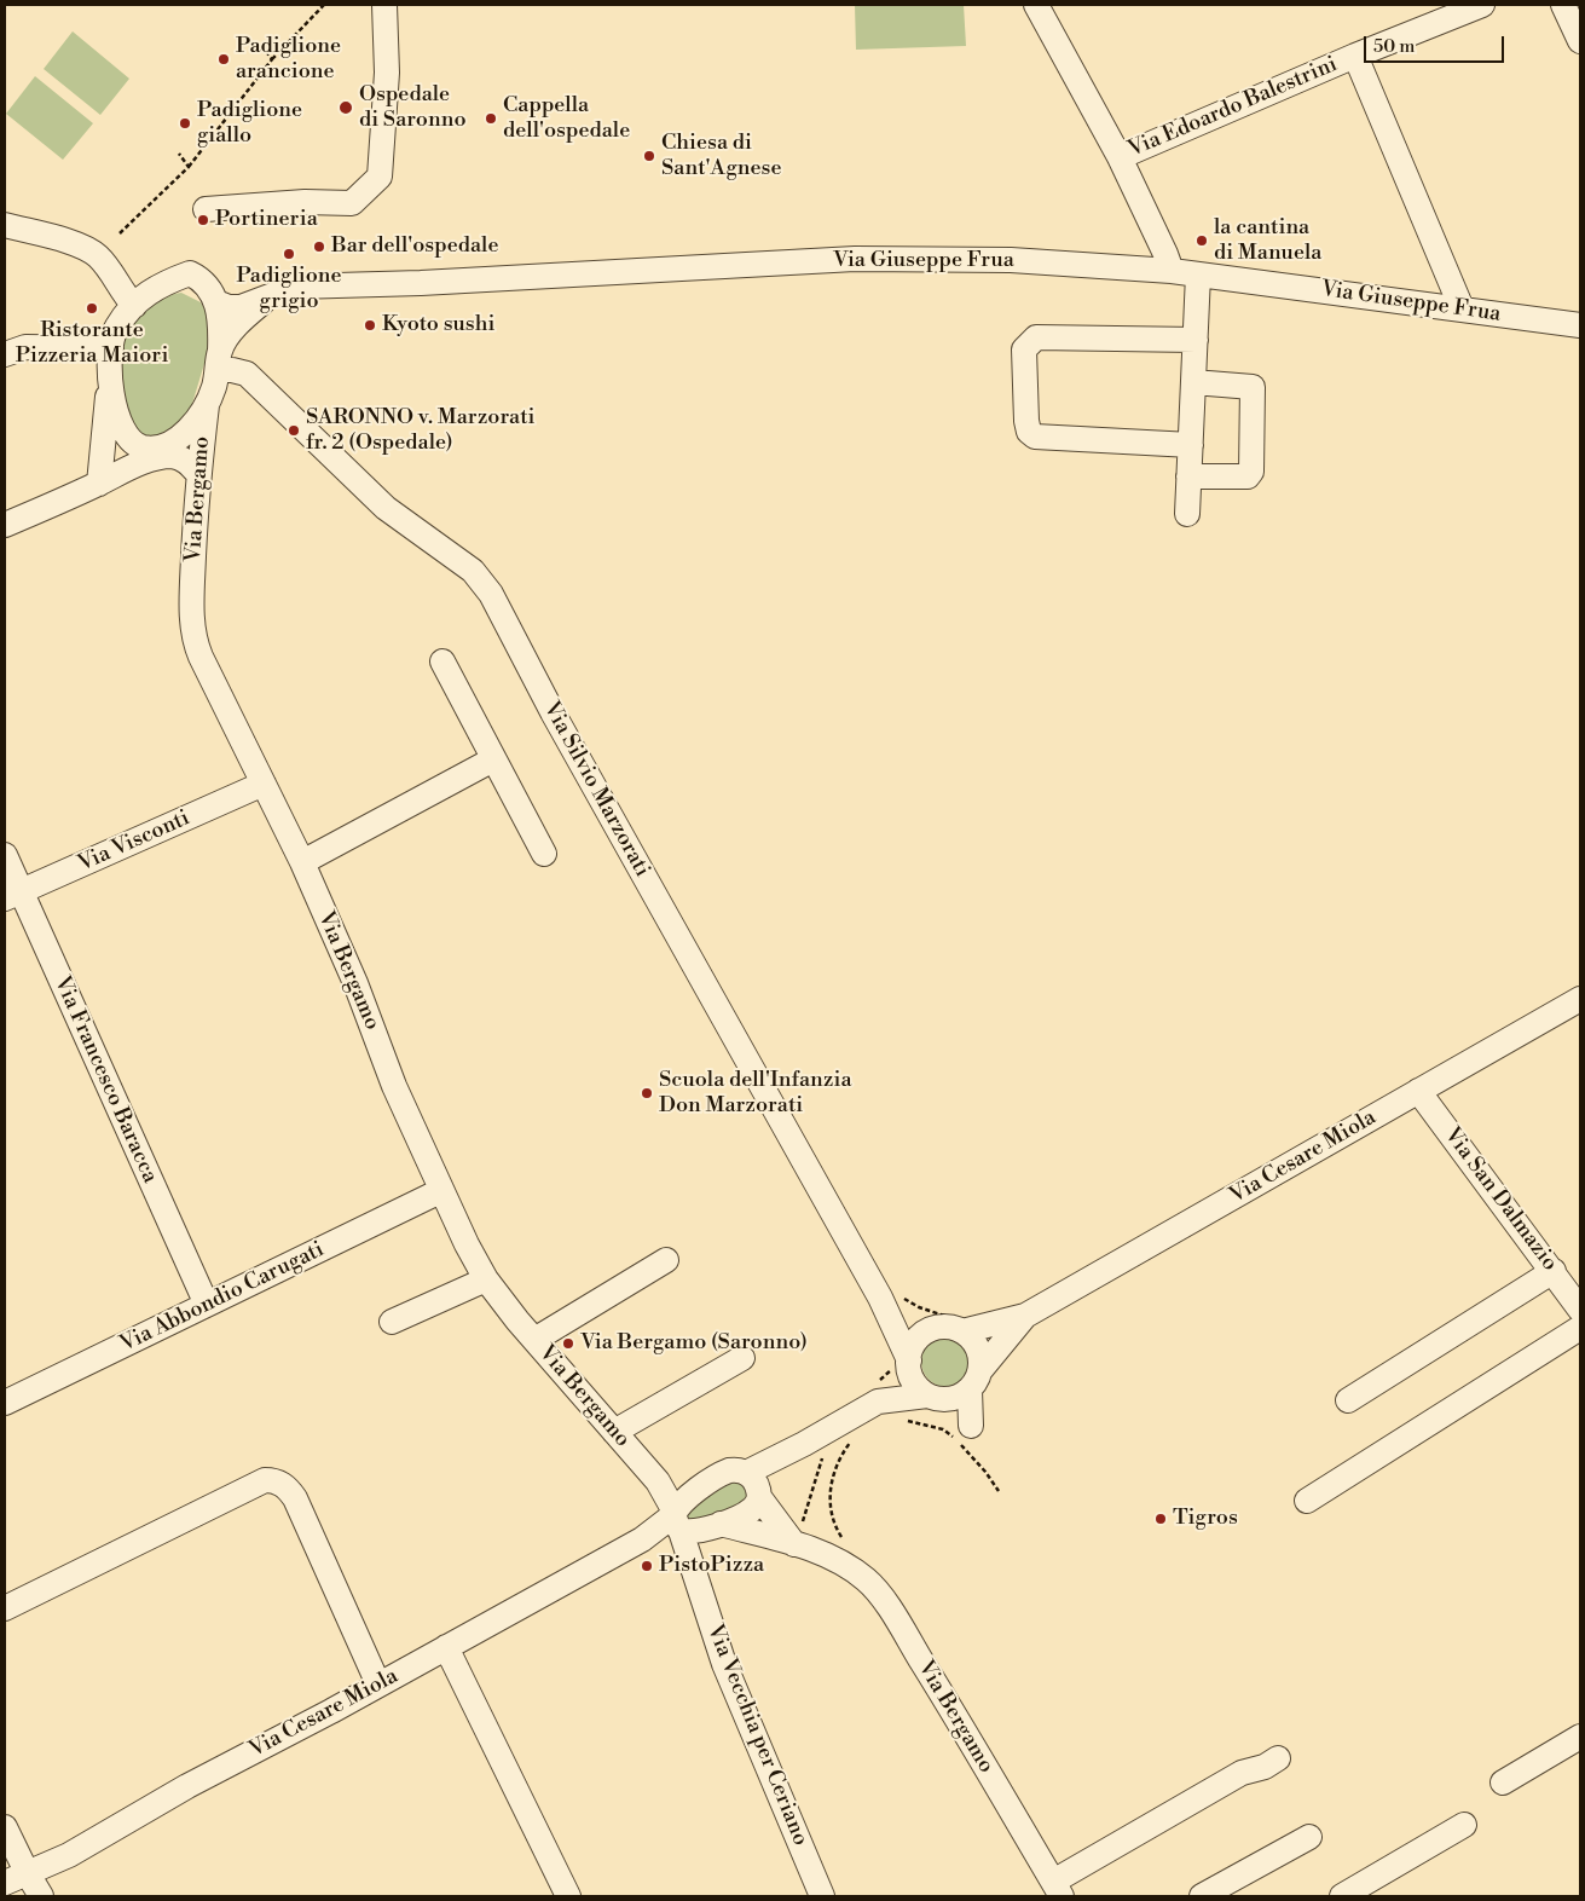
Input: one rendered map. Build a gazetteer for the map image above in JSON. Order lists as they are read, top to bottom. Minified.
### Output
{"streets":{"street":["Via Edoardo Balestrini","Via Giuseppe Frua","Via Bergamo","Via Silvio Marzorati","Via Visconti","Via Francesco Baracca","Via Cesare Miola","Via San Dalmazio","Via Abbondio Carugati","Via Vecchia per Ceriano"]},"crossings":[["Via Giuseppe Frua","Via Bergamo"],["Via Giuseppe Frua","Via Silvio Marzorati"],["Via Bergamo","Via Silvio Marzorati"],["Via Bergamo","Via Visconti"],["Via Bergamo","Via Cesare Miola"],["Via Bergamo","Via Abbondio Carugati"],["Via Bergamo","Via Vecchia per Ceriano"],["Via Silvio Marzorati","Via Cesare Miola"],["Via Visconti","Via Francesco Baracca"],["Via Francesco Baracca","Via Abbondio Carugati"],["Via Cesare Miola","Via San Dalmazio"],["Via Cesare Miola","Via Vecchia per Ceriano"]],"places":["Padiglione arancione","Ospedale di Saronno","Cappella dell'ospedale","Padiglione giallo","Chiesa di Sant'Agnese","Portineria","la cantina di Manuela","Bar dell'ospedale","Padiglione grigio","Ristorante Pizzeria Maiori","Kyoto sushi","SARONNO v. Marzorati fr. 2 (Ospedale)","Scuola dell'Infanzia Don Marzorati","Via Bergamo (Saronno)","Tigros","PistoPizza"],"scale_bar":"50 m"}
